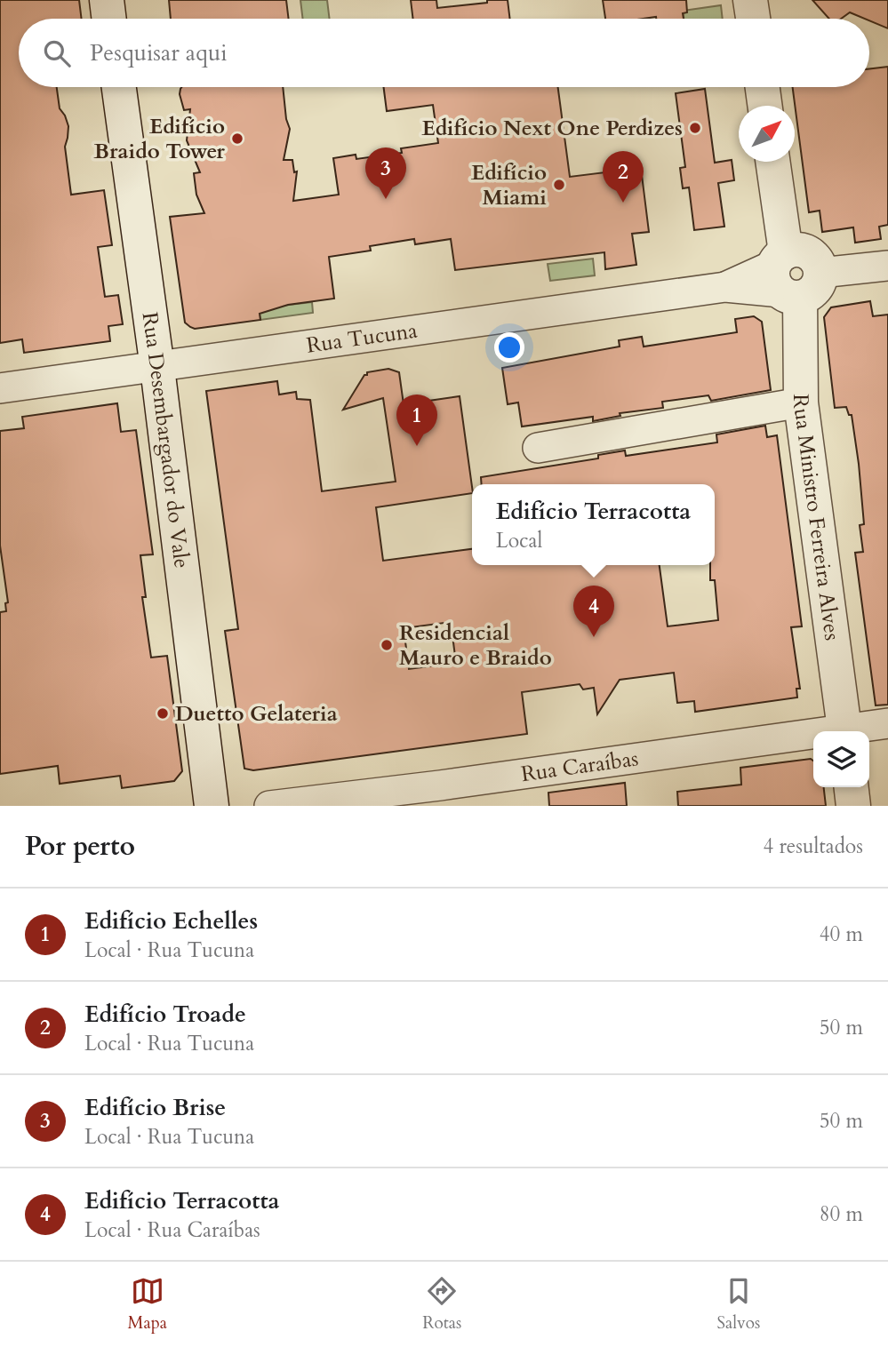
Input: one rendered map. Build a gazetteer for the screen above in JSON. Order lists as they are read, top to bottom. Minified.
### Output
{"streets":{"main road":["Rua Desembargador do Vale","Rua Ministro Ferreira Alves"],"street":["Rua Tucuna","Rua Caraíbas"]},"crossings":[["Rua Tucuna","Rua Desembargador do Vale"],["Rua Tucuna","Rua Ministro Ferreira Alves"]],"places":["Edifício Next One Perdizes","Edifício Braido Tower","Edifício Miami","Residencial Mauro e Braido","Duetto Gelateria"],"north":"top right","page":{"search":"Pesquisar aqui","pins":["3","2","1","4"],"popup":["Edifício Terracotta","Local"],"heading":["Por perto","4 resultados"],"list":[{"mark":"1","name":"Edifício Echelles","note":"Local · Rua Tucuna","value":"40 m"},{"mark":"2","name":"Edifício Troade","note":"Local · Rua Tucuna","value":"50 m"},{"mark":"3","name":"Edifício Brise","note":"Local · Rua Tucuna","value":"50 m"},{"mark":"4","name":"Edifício Terracotta","note":"Local · Rua Caraíbas","value":"80 m"}],"nav":["Mapa","Rotas","Salvos"]}}
